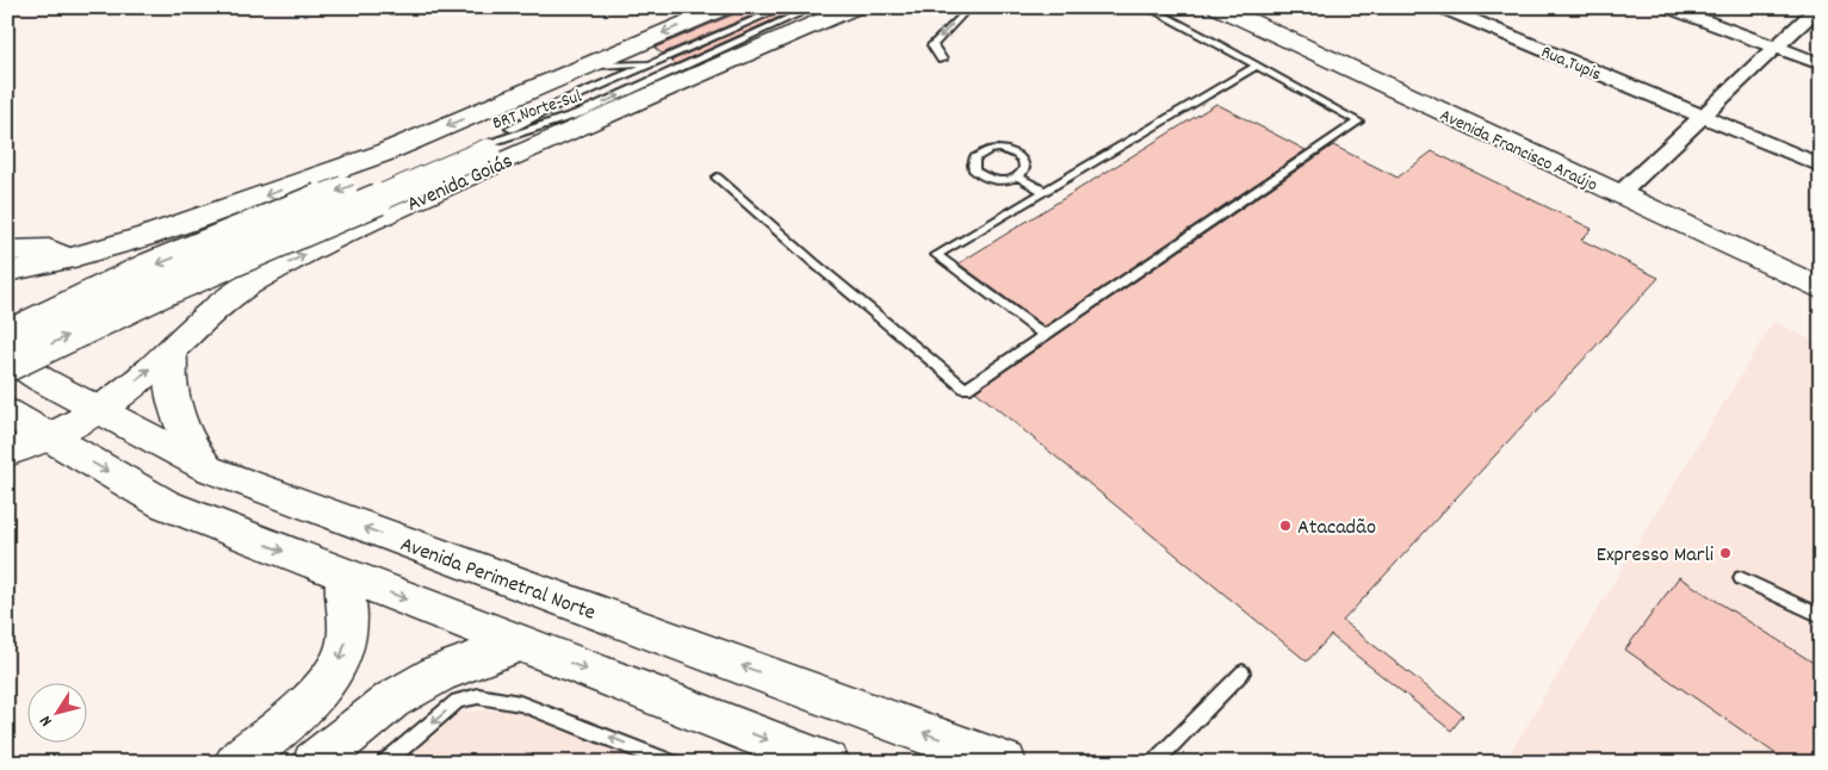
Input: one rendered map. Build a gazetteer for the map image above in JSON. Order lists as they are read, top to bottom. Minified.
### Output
{"streets":{"main road":["Avenida Francisco Araújo","Avenida Goiás","Avenida Perimetral Norte"],"street":["Rua Tupis"],"lane":["BRT Norte-Sul"]},"crossings":[["Avenida Goiás","Avenida Perimetral Norte"]],"places":["Atacadão","Expresso Marli"],"north":"bottom left"}
